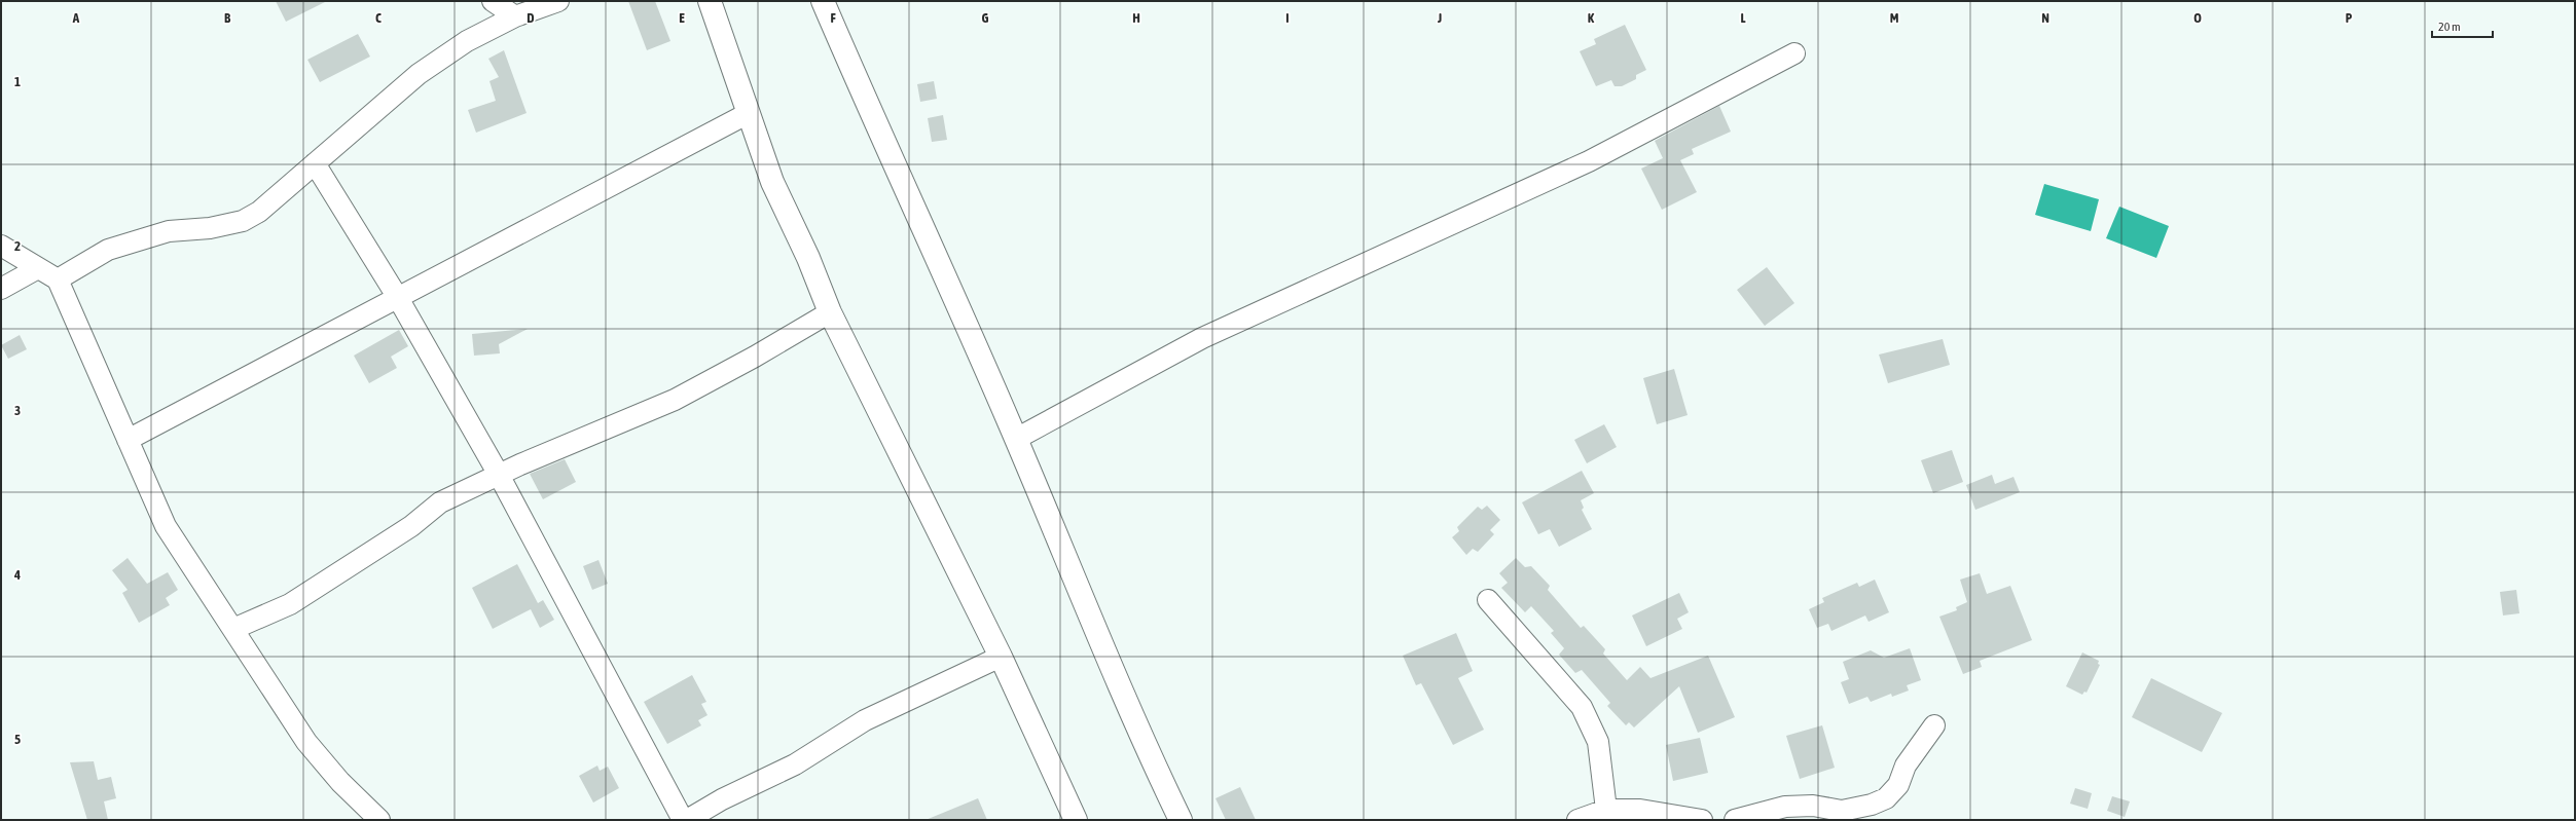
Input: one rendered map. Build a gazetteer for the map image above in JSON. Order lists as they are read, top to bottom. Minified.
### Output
{"scale_bar":"20 m","grid":{"columns":["A","B","C","D","E","F","G","H","I","J","K","L","M","N","O","P"],"rows":["1","2","3","4","5"]}}
